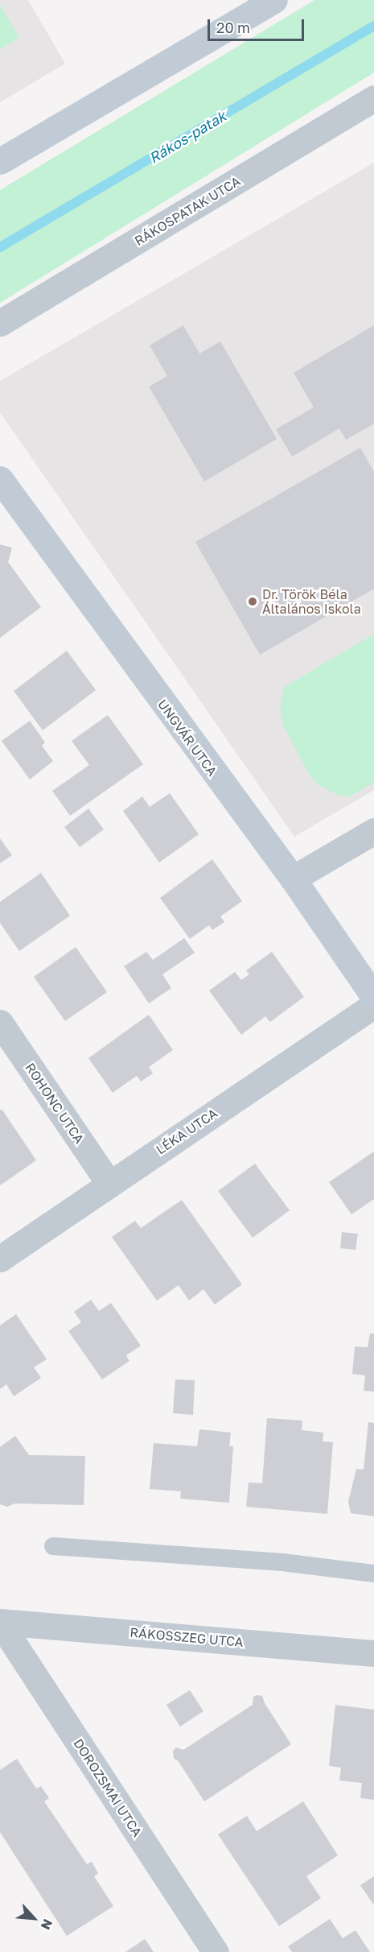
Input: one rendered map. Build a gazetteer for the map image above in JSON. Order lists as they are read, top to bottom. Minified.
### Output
{"streets":{"street":["RÁKOSPATAK UTCA","UNGVÁR UTCA","ROHONC UTCA","LÉKA UTCA","RÁKOSSZEG UTCA","DOROZSMAI UTCA"]},"crossings":[["ROHONC UTCA","LÉKA UTCA"],["RÁKOSSZEG UTCA","DOROZSMAI UTCA"]],"water":["Rákos-patak"],"places":["Dr. Török Béla Általános Iskola"],"scale_bar":"20 m","north":"bottom right"}
